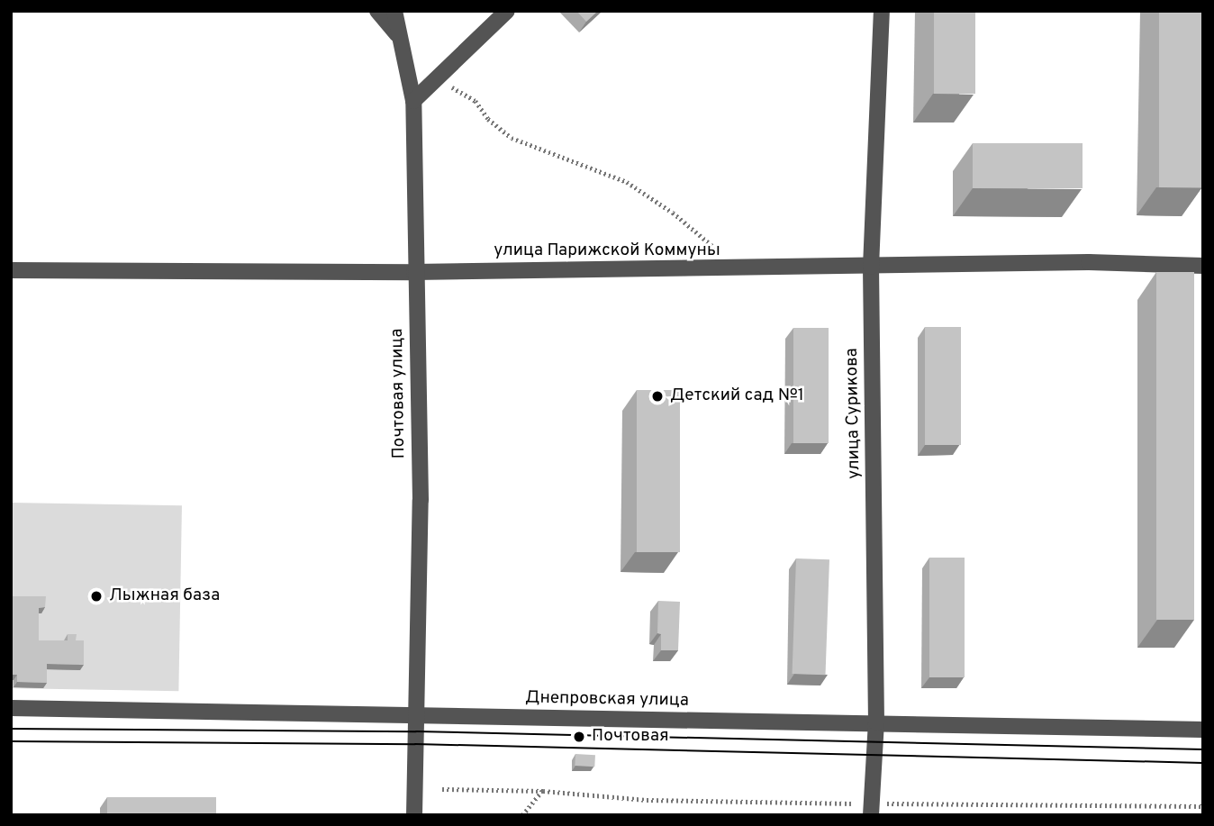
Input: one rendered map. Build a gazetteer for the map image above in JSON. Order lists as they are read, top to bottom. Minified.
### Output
{"streets":{"street":["улица Парижской Коммуны","Почтовая улица","улица Сурикова","Днепровская улица"]},"crossings":[["улица Парижской Коммуны","Почтовая улица"],["улица Парижской Коммуны","улица Сурикова"],["Почтовая улица","Днепровская улица"],["улица Сурикова","Днепровская улица"]],"places":["Детский сад №1","Лыжная база","Почтовая"]}
